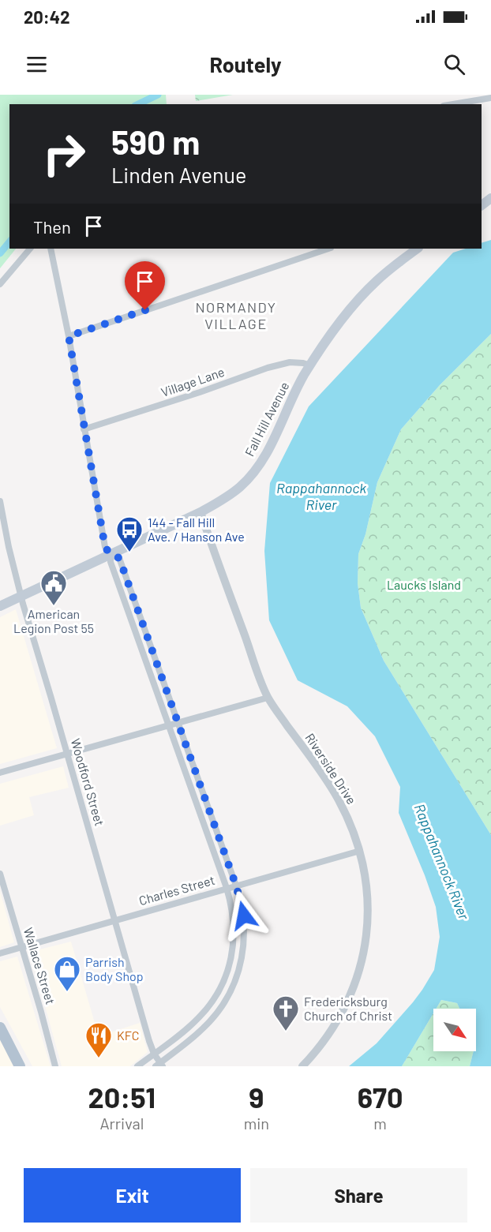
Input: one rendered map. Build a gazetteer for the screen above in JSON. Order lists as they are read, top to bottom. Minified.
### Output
{"streets":{"main road":["Fall Hill Avenue"],"street":["Village Lane","Riverside Drive","Woodford Street","Charles Street","Wallace Street"]},"crossings":[["Village Lane","Fall Hill Avenue"],["Fall Hill Avenue","Riverside Drive"],["Fall Hill Avenue","Woodford Street"],["Riverside Drive","Charles Street"],["Woodford Street","Charles Street"],["Charles Street","Wallace Street"]],"districts":["NORMANDY VILLAGE"],"water":["Rappahannock River"],"parks":["Laucks Island"],"places":{"bus stop":["144 - Fall Hill Ave. / Hanson Ave"],"public building":["American Legion Post 55"],"shop":["Parrish Body Shop"],"church":["Fredericksburg Church of Christ"],"restaurant":["KFC"]},"north":"bottom right","page":{"status":"20:42","header":"Routely","turn":["590 m","Linden Avenue"],"then":"Then","eta":["20:51","Arrival","9","min","670","m"],"buttons":["Exit","Share"]}}
